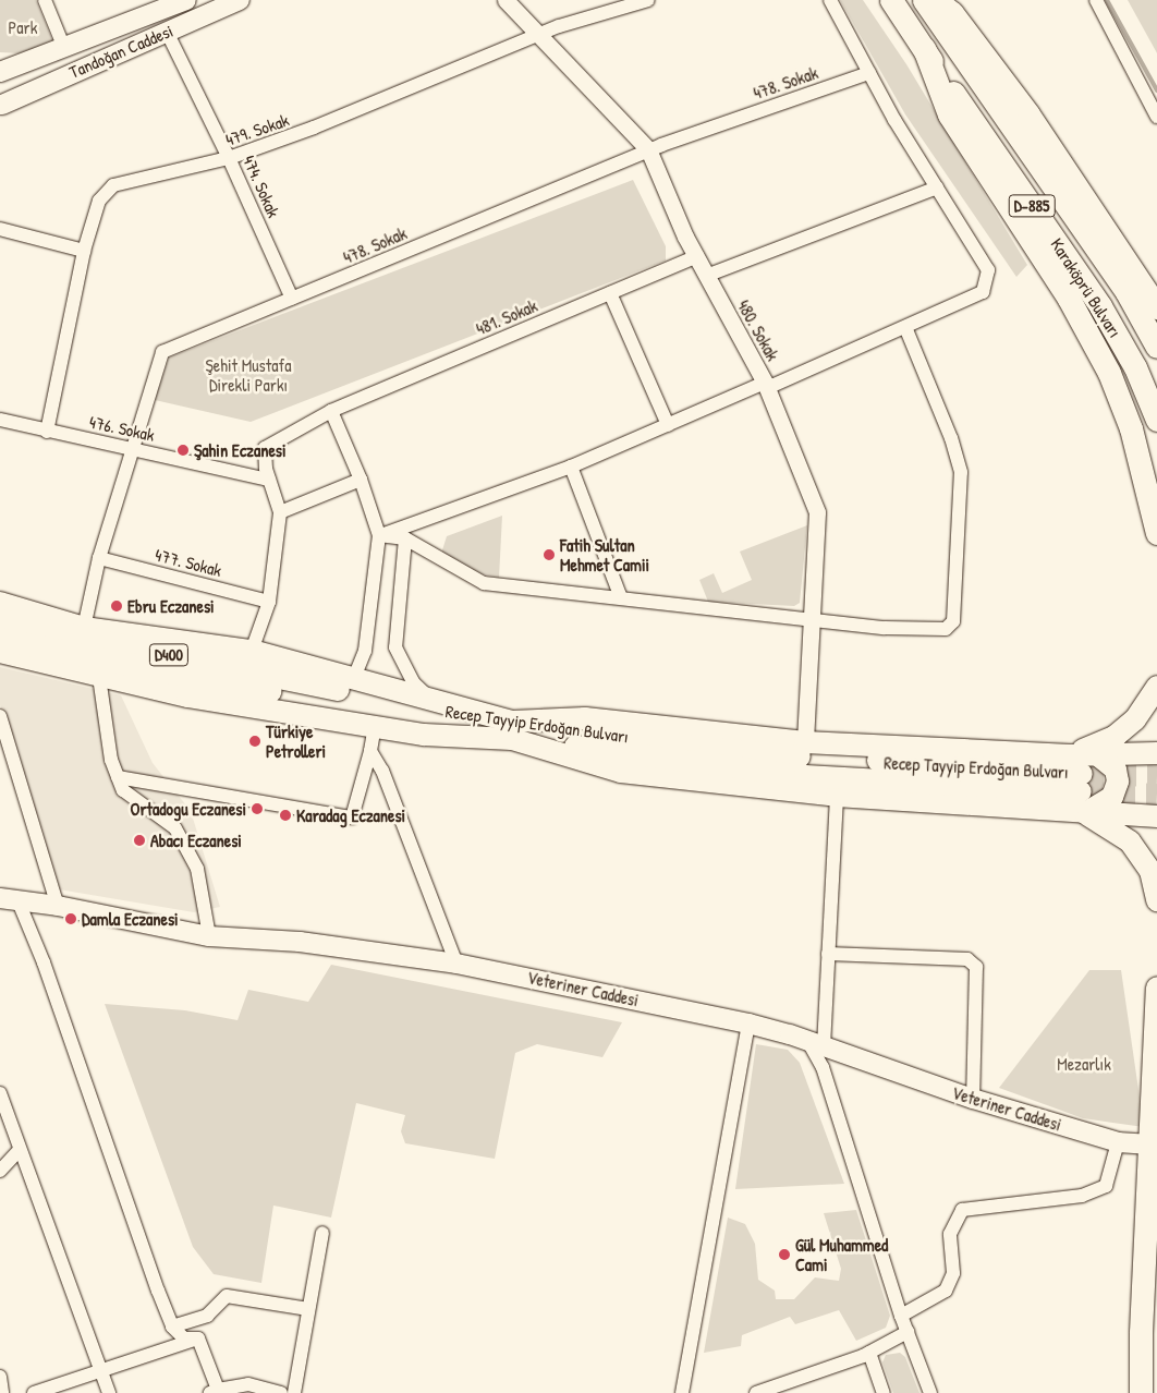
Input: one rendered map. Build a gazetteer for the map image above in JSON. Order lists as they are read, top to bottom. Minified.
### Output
{"streets":{"highway":["D-885","Karaköprü Bulvarı","D400","Recep Tayyip Erdoğan Bulvarı"],"main road":["Tandoğan Caddesi","Veteriner Caddesi"],"street":["478. Sokak","479. Sokak","474. Sokak","481. Sokak","480. Sokak","476. Sokak","477. Sokak"]},"crossings":[["Tandoğan Caddesi","474. Sokak"],["478. Sokak","474. Sokak"],["478. Sokak","480. Sokak"],["478. Sokak","476. Sokak"],["478. Sokak","477. Sokak"],["479. Sokak","474. Sokak"],["479. Sokak","480. Sokak"],["479. Sokak","476. Sokak"],["481. Sokak","480. Sokak"],["481. Sokak","476. Sokak"]],"parks":["Park","Şehit Mustafa Direkli Parkı","Mezarlık"],"places":["Şahin Eczanesi","Fatih Sultan Mehmet Camii","Ebru Eczanesi","Türkiye Petrolleri","Ortadogu Eczanesi","Karadag Eczanesi","Abacı Eczanesi","Damla Eczanesi","Gül Muhammed Cami"]}
